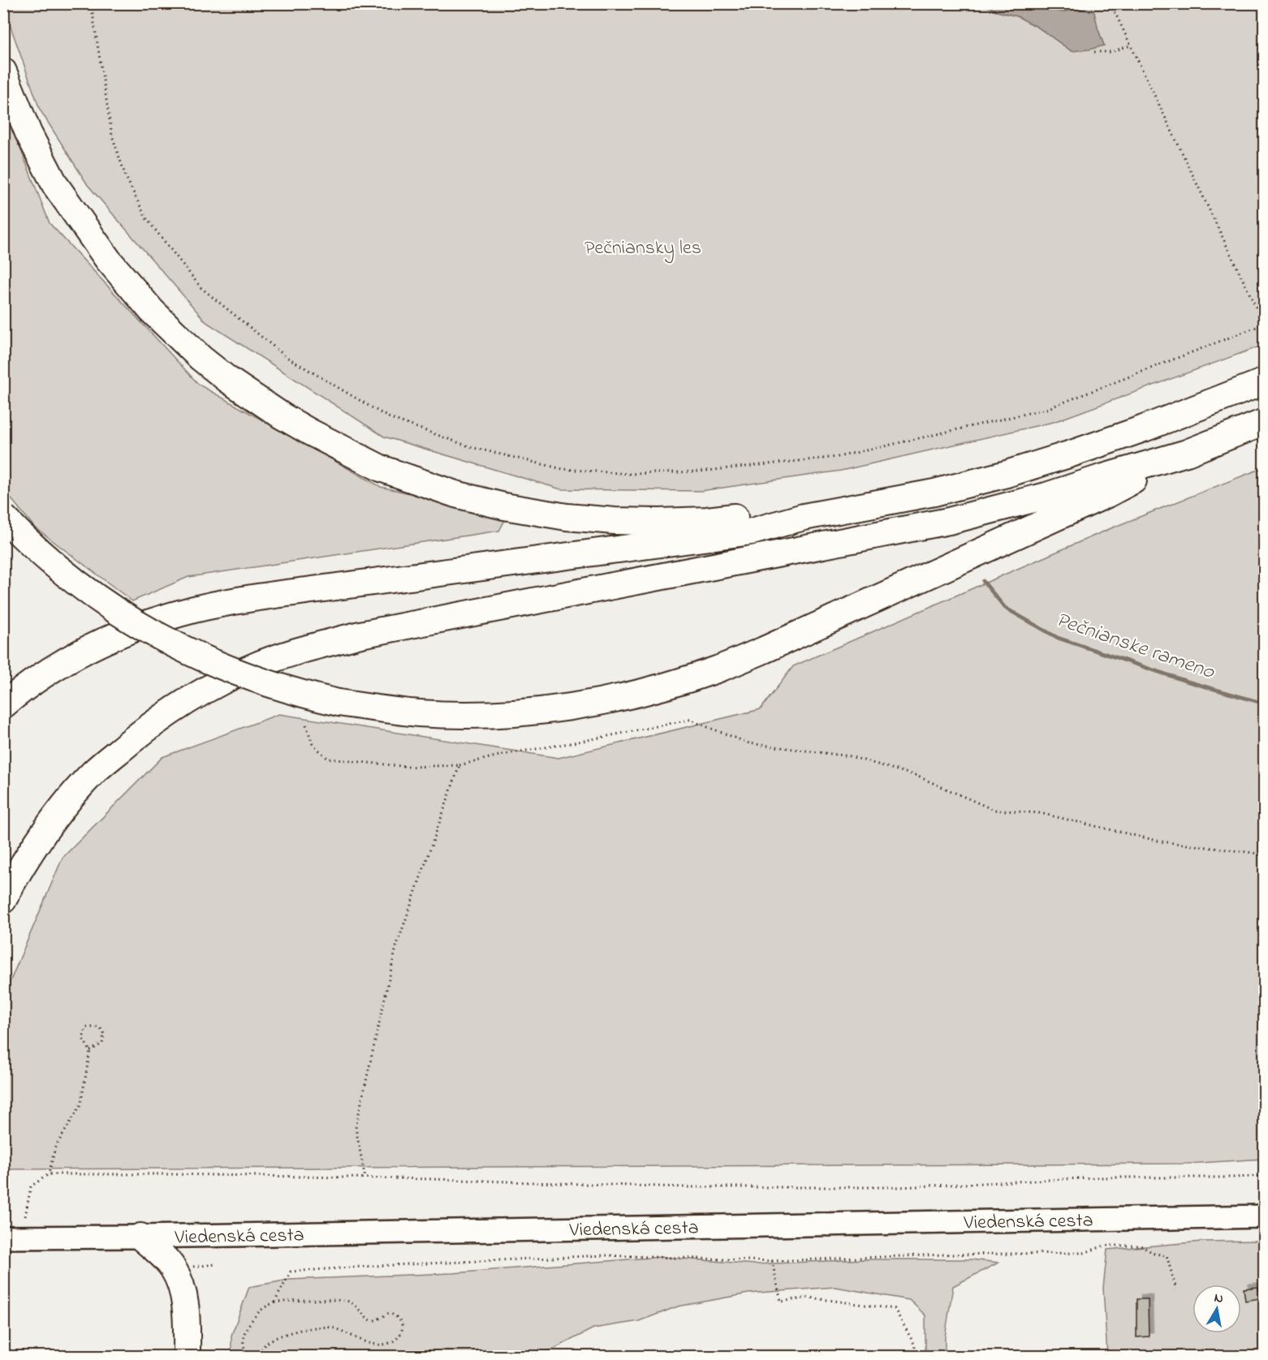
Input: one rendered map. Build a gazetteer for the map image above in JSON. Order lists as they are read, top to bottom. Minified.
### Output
{"streets":{"main road":["Viedenská cesta"]},"water":["Pečnianske rameno"],"parks":["Pečniansky les"],"north":"top"}
